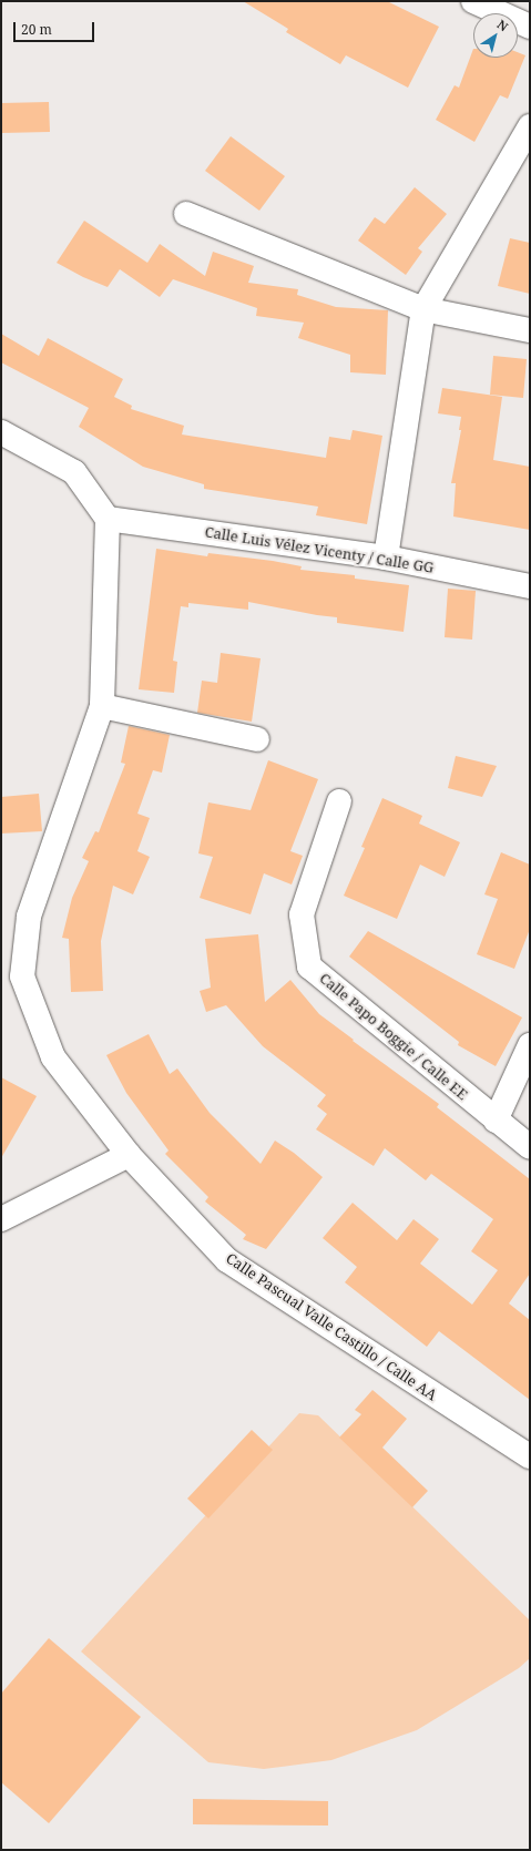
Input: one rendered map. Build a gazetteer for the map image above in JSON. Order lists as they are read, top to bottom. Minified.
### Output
{"streets":{"street":["Calle Luis Vélez Vicenty / Calle GG","Calle Papo Boggie / Calle EE","Calle Pascual Valle Castillo / Calle AA"]},"crossings":[["Calle Luis Vélez Vicenty / Calle GG","Calle Pascual Valle Castillo / Calle AA"]],"scale_bar":"20 m","north":"top right"}
